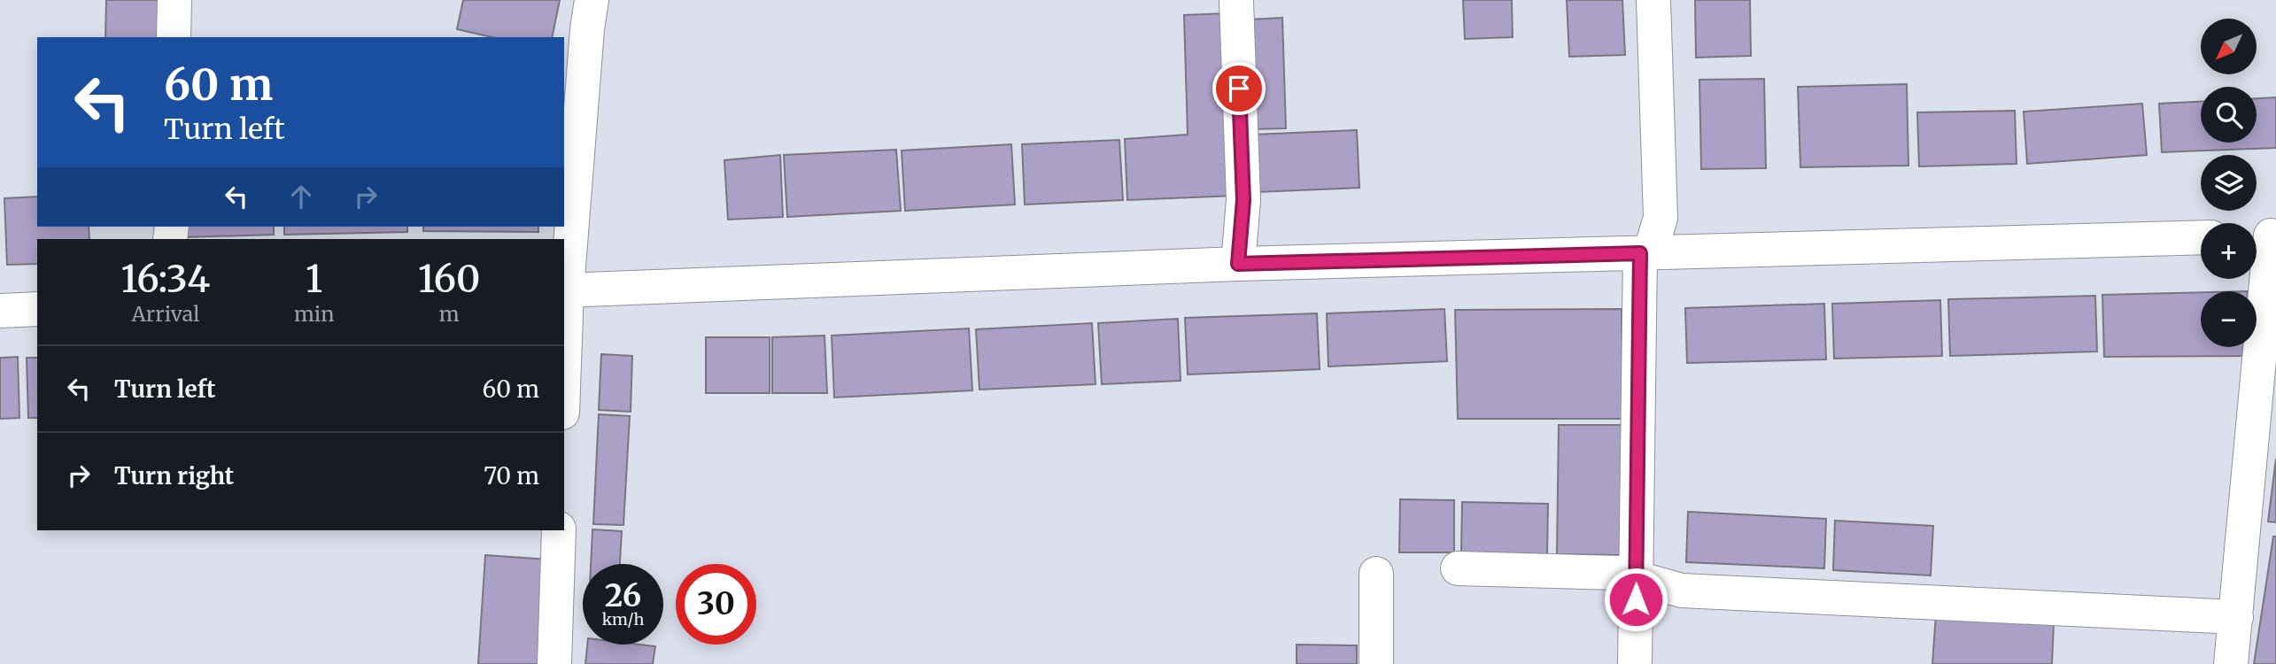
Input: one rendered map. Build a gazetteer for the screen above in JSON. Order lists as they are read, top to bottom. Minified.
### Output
{"north":"bottom left","page":{"map_buttons":["+","−"],"turn":["60 m","Turn left"],"eta":["16:34","Arrival","1","min","160","m"],"list":[{"name":"Turn left","value":"60 m"},{"name":"Turn right","value":"70 m"}],"speed":"26 km/h","limit":"30"}}
